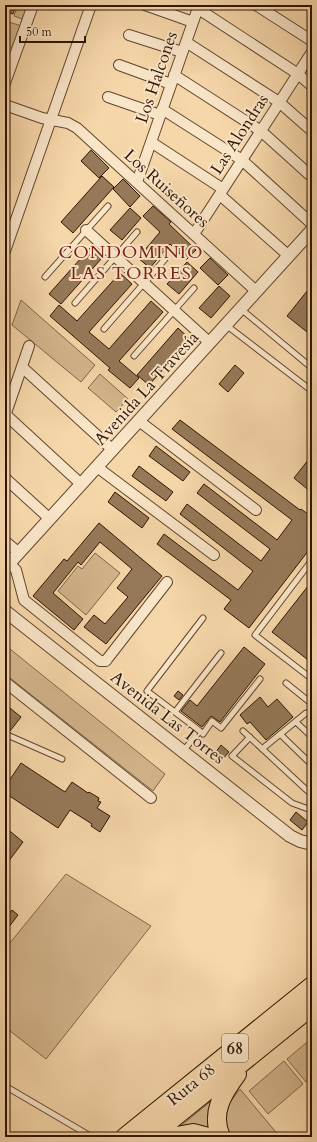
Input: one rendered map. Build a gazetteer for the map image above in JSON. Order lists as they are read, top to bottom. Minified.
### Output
{"streets":{"highway":["68","Ruta 68"],"street":["Los Halcones","Las Alondras","Los Ruiseñores","Avenida La Travesía","Avenida Las Torres"]},"crossings":[["Los Halcones","Los Ruiseñores"],["Las Alondras","Los Ruiseñores"],["Los Ruiseñores","Avenida La Travesía"]],"districts":["CONDOMINIO LAS TORRES"],"scale_bar":"50 m"}
